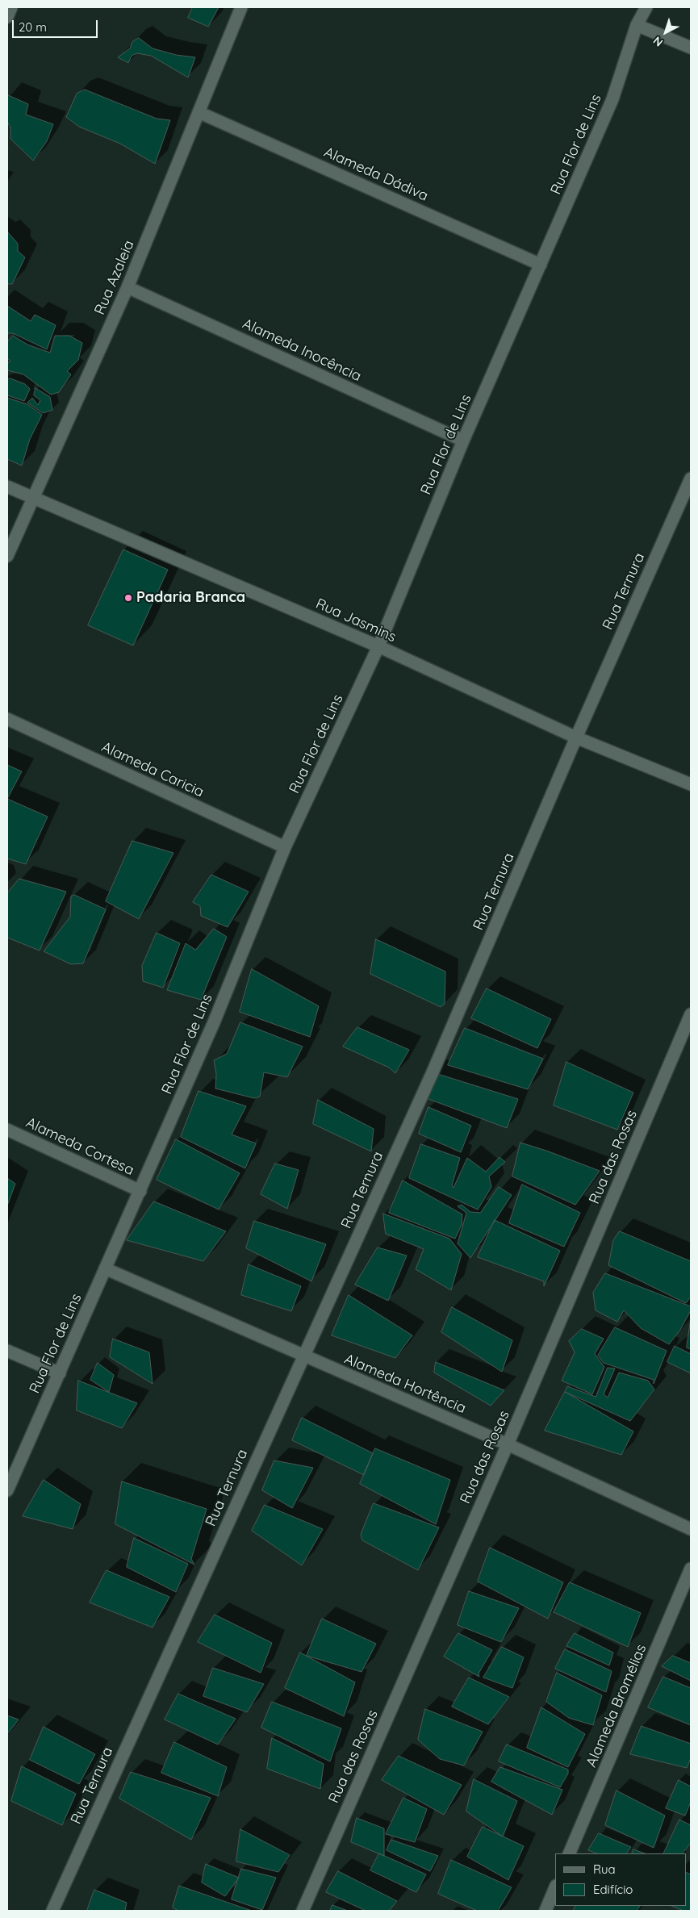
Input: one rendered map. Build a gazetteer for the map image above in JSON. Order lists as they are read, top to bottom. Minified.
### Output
{"streets":{"street":["Rua Flor de Lins","Alameda Dádiva","Rua Azaleia","Alameda Inocência","Rua Ternura","Rua Jasmins","Alameda Caricia","Alameda Cortesa","Rua das Rosas","Alameda Hortência","Alameda Bromélias"]},"crossings":[["Rua Flor de Lins","Alameda Dádiva"],["Rua Flor de Lins","Alameda Inocência"],["Rua Flor de Lins","Rua Jasmins"],["Rua Flor de Lins","Alameda Caricia"],["Rua Flor de Lins","Alameda Cortesa"],["Rua Flor de Lins","Alameda Hortência"],["Alameda Dádiva","Rua Azaleia"],["Rua Azaleia","Alameda Inocência"],["Rua Azaleia","Rua Jasmins"],["Rua Ternura","Rua Jasmins"],["Rua Ternura","Alameda Hortência"],["Rua das Rosas","Alameda Hortência"]],"places":["Padaria Branca"],"legend":["Rua","Edifício"],"scale_bar":"20 m","north":"bottom left"}
